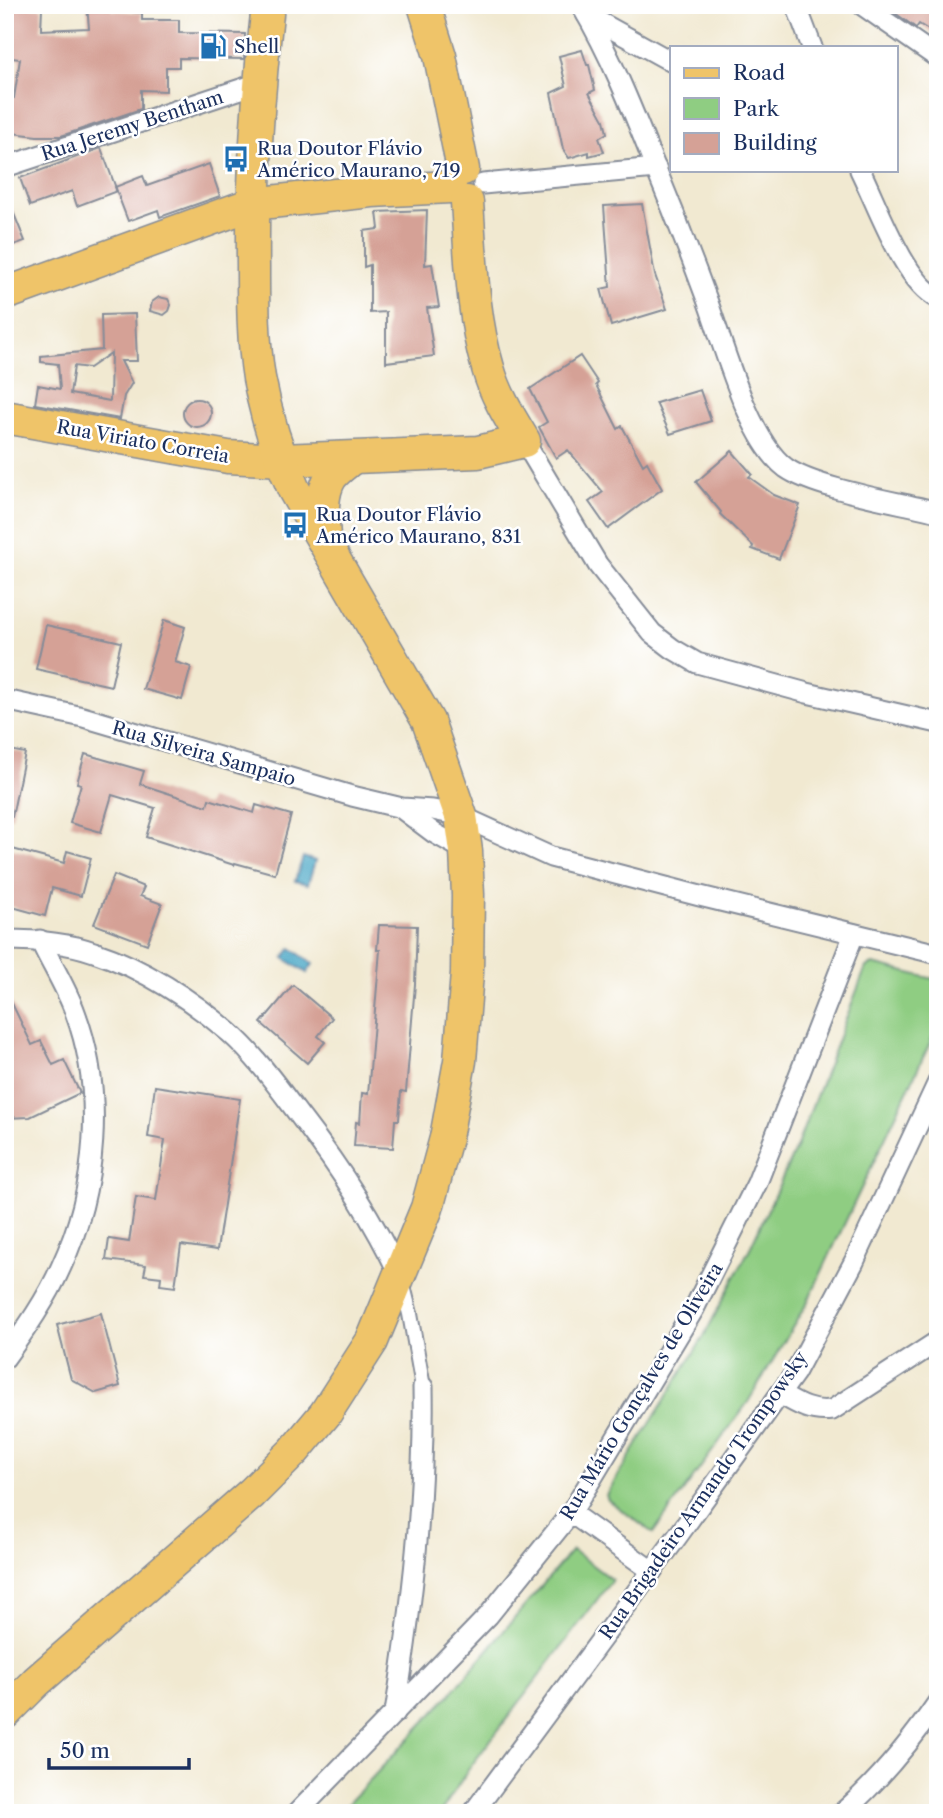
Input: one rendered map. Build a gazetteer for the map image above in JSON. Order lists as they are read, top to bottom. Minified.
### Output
{"streets":{"main road":["Rua Viriato Correia"],"street":["Rua Jeremy Bentham","Rua Silveira Sampaio","Rua Mário Gonçalves de Oliveira","Rua Brigadeiro Armando Trompowsky"]},"crossings":[["Rua Silveira Sampaio","Rua Mário Gonçalves de Oliveira"]],"places":{"fuel station":["Shell"],"bus stop":["Rua Doutor Flávio Américo Maurano, 719","Rua Doutor Flávio Américo Maurano, 831"]},"legend":["Road","Park","Building"],"scale_bar":"50 m"}
